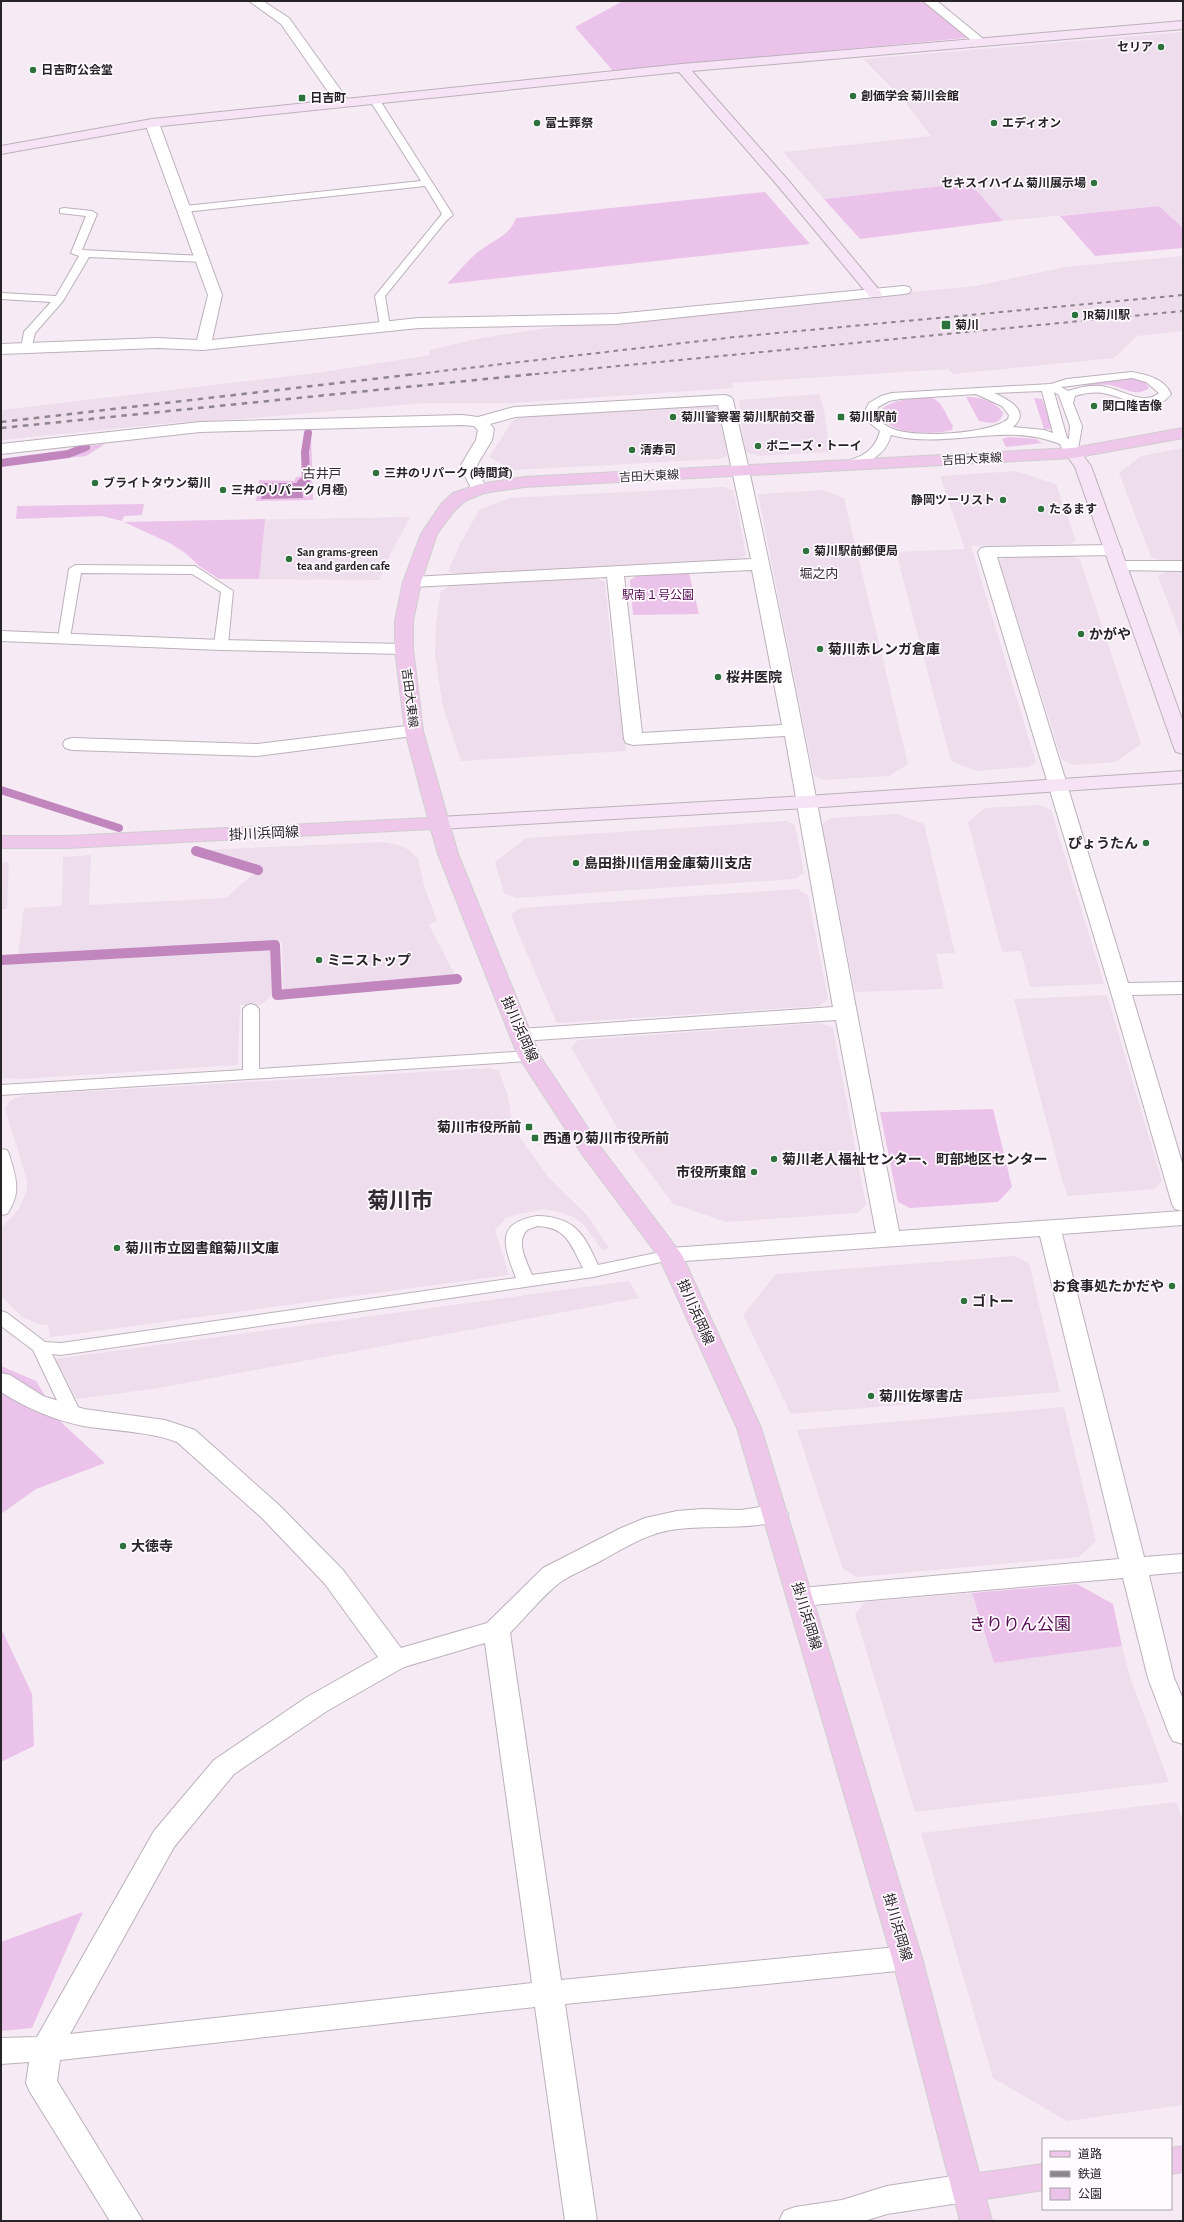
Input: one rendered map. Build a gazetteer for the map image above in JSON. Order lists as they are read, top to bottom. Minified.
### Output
{"streets":{"main road":["吉田大東線","掛川浜岡線"]},"crossings":[["吉田大東線","掛川浜岡線"]],"districts":["古井戸","堀之内","菊川市"],"parks":["駅南１号公園","きりりん公園"],"places":{"other":["セリア","日吉町公会堂","創価学会 菊川会館","富士葬祭","エディオン","セキスイハイム 菊川展示場","JR菊川駅","関口隆吉像","菊川警察署 菊川駅前交番","ポニーズ・トーイ","清寿司","三井のリパーク (時間貸)","ブライトタウン菊川","三井のリパーク (月極)","静岡ツーリスト","たるます","菊川駅前郵便局","San grams-green tea and garden cafe","かがや","菊川赤レンガ倉庫","桜井医院","ぴょうたん","島田掛川信用金庫菊川支店","ミニストップ","菊川老人福祉センター、町部地区センター","市役所東館","菊川市立図書館菊川文庫","お食事処たかだや","ゴトー","菊川佐塚書店","大徳寺"],"transit":["日吉町","菊川","菊川駅前","菊川市役所前","西通り菊川市役所前"]},"legend":["道路","鉄道","公園"]}
